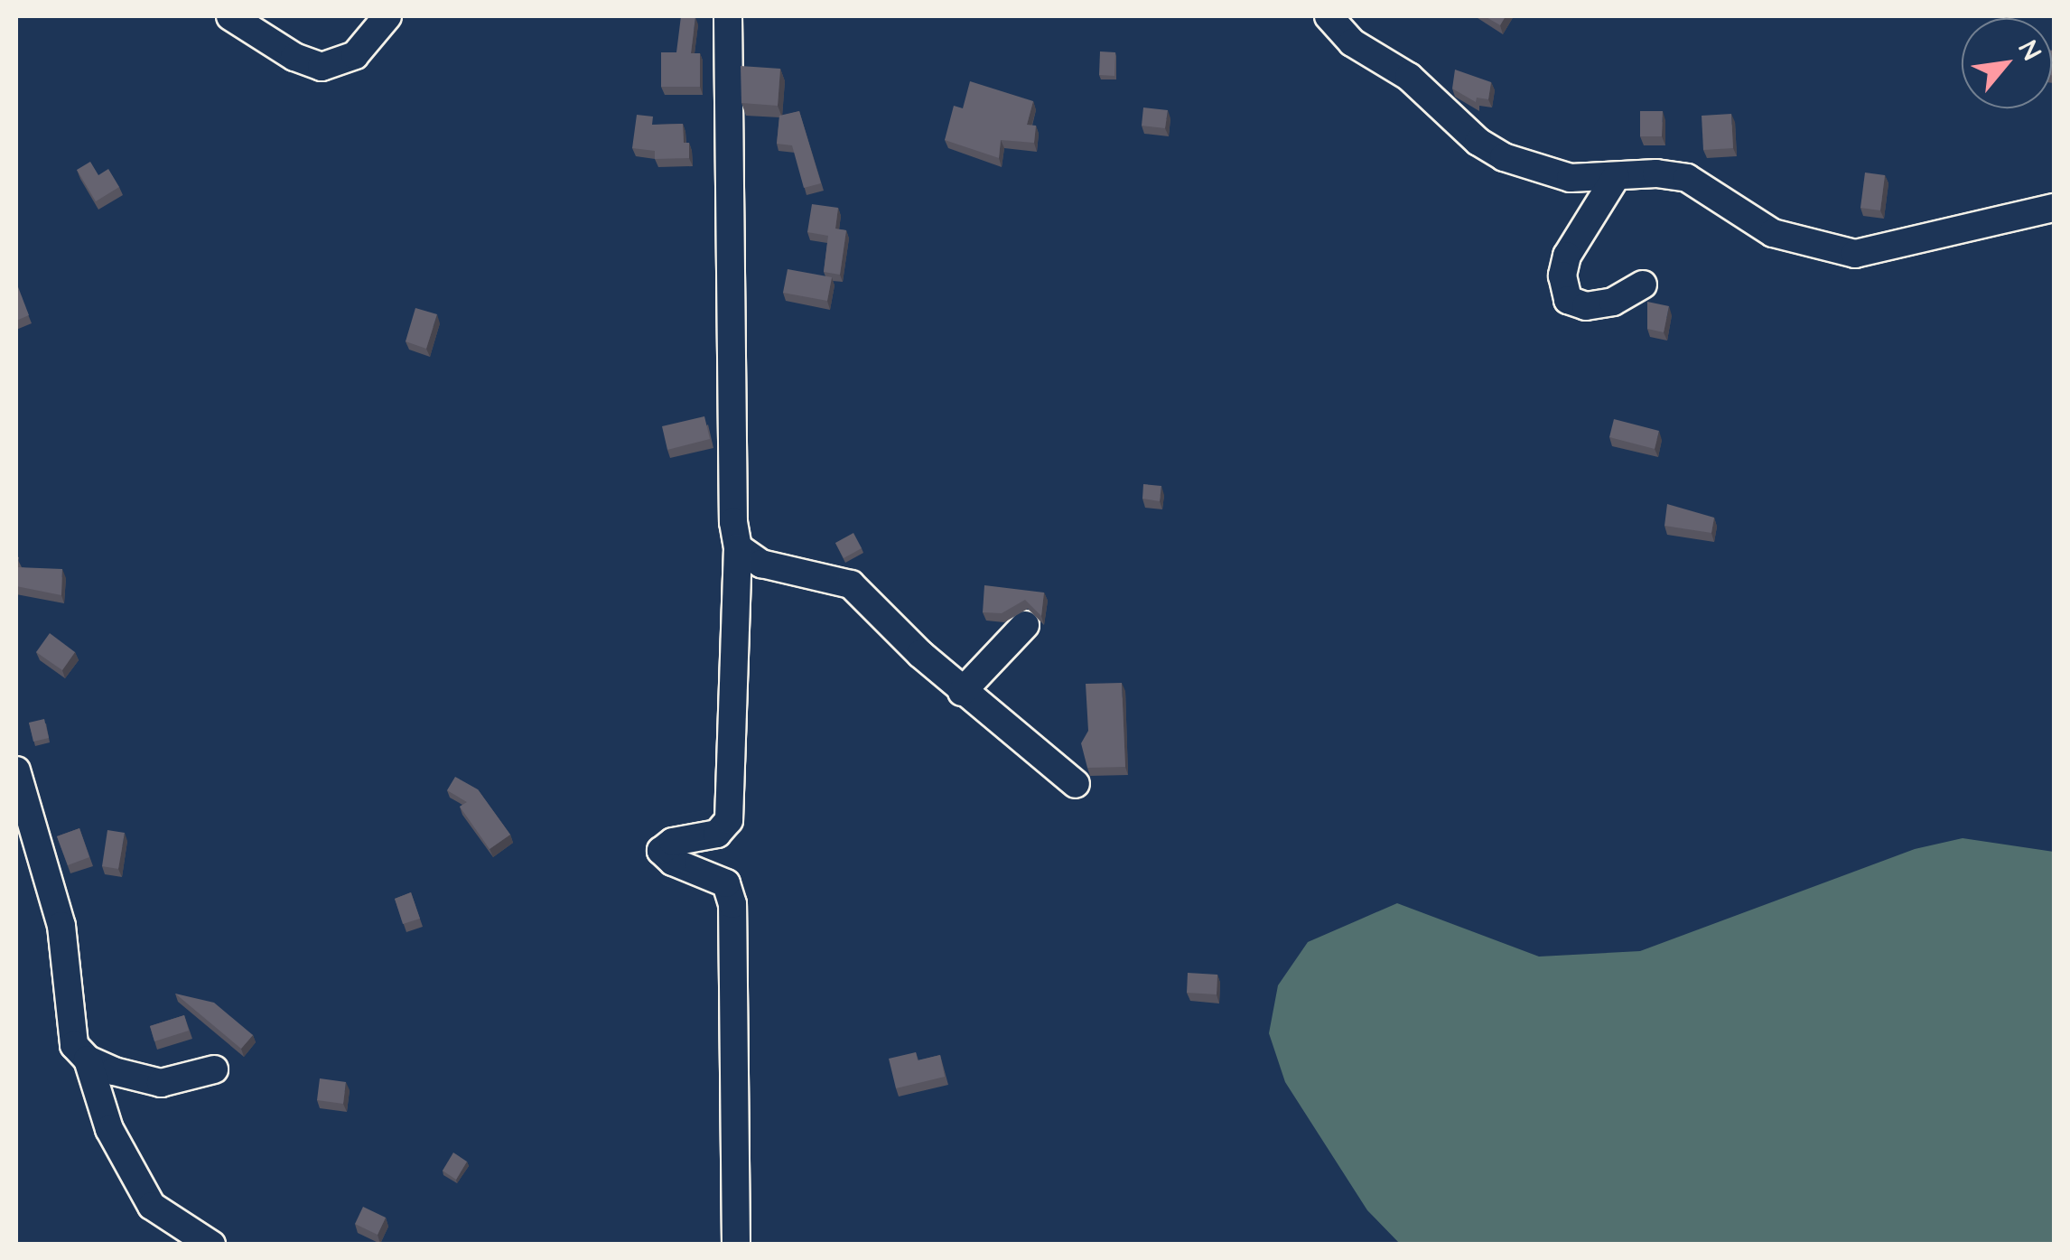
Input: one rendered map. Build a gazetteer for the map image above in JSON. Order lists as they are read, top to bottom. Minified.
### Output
{"north":"top right"}
